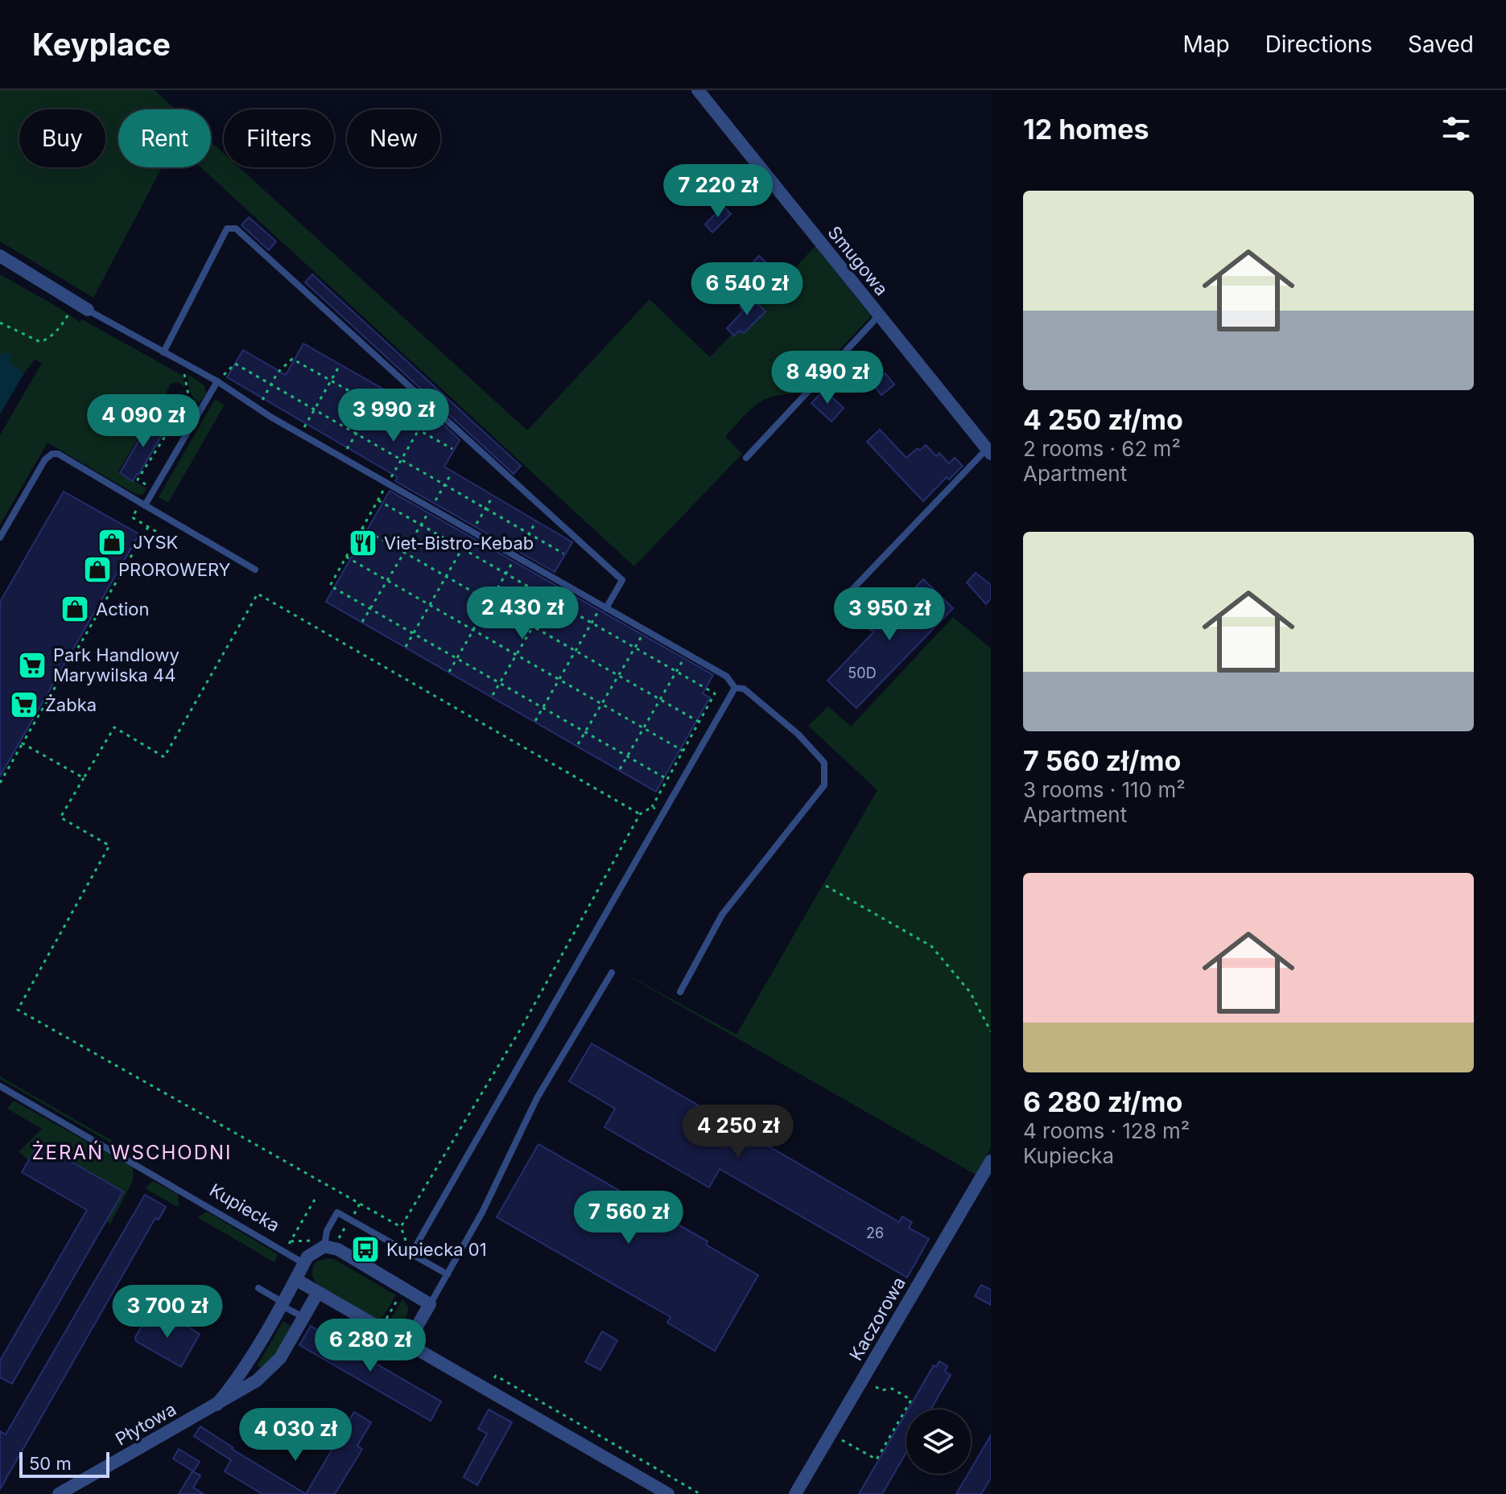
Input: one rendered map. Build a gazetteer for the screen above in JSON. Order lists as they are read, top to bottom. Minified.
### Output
{"streets":{"street":["Smugowa","Kaczorowa","Płytowa"],"lane":["Kupiecka"]},"districts":["ŻERAŃ WSCHODNI"],"places":{"shop":["JYSK","PROROWERY","Action"],"restaurant":["Viet-Bistro-Kebab"],"supermarket":["Park Handlowy Marywilska 44","Żabka"],"bus stop":["Kupiecka 01"]},"house_numbers":["50D","26"],"scale_bar":"50 m","page":{"header":"Keyplace","nav":["Map","Directions","Saved"],"heading":"12 homes","chip":["Buy","Rent","Filters","New"],"price":["7 220 zł","6 540 zł","8 490 zł","3 990 zł","4 090 zł","2 430 zł","3 950 zł","4 250 zł","7 560 zł","3 700 zł","6 280 zł","4 030 zł"],"list":[{"name":"4 250 zł/mo","note":"2 rooms · 62 m² · Apartment"},{"name":"7 560 zł/mo","note":"3 rooms · 110 m² · Apartment"},{"name":"6 280 zł/mo","note":"4 rooms · 128 m² · Kupiecka"}],"scale":"50 m"}}
